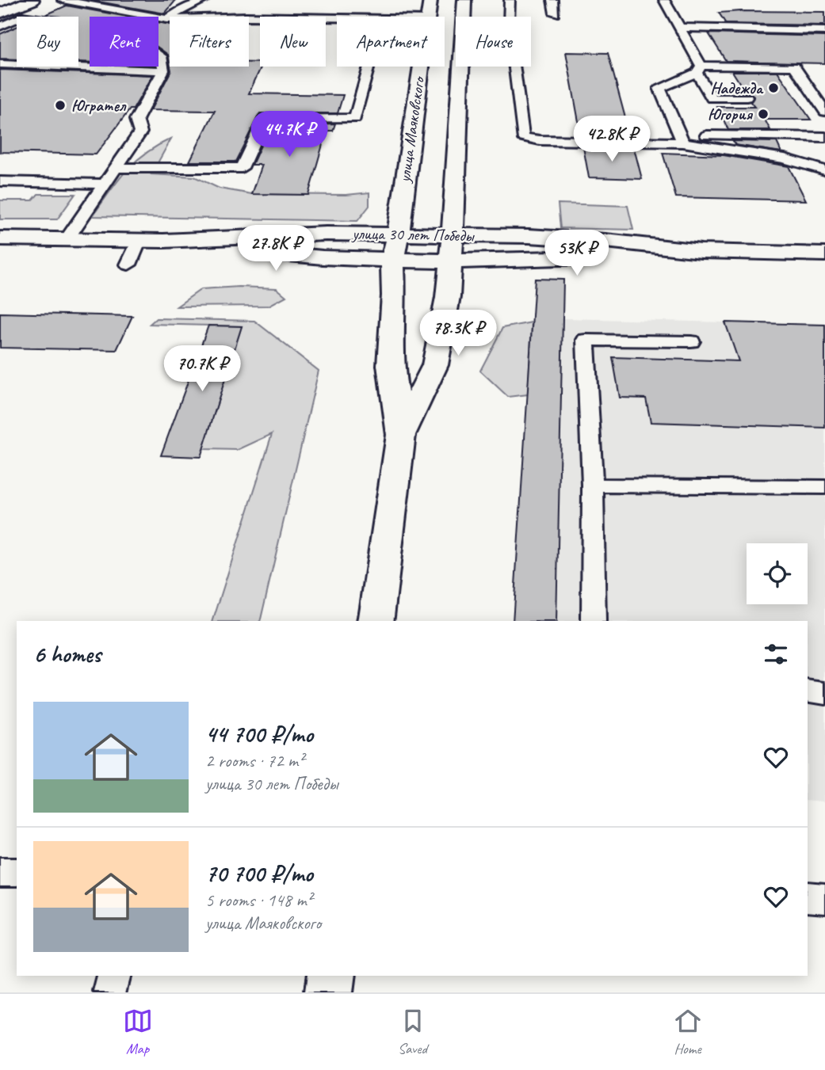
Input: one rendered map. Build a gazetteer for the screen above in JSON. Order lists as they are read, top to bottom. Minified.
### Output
{"streets":{"main road":["улица Маяковского","улица 30 лет Победы"]},"crossings":[["улица Маяковского","улица 30 лет Победы"]],"places":["Надежда","Югрател","Югория"],"page":{"chip":["Buy","Rent","Filters","New","Apartment","House"],"price":["44.7K ₽","42.8K ₽","27.8K ₽","53K ₽","78.3K ₽","70.7K ₽"],"heading":"6 homes","list":[{"name":"44 700 ₽/mo","note":"2 rooms · 72 m² · улица 30 лет Победы"},{"name":"70 700 ₽/mo","note":"5 rooms · 148 m² · улица Маяковского"}],"tabs":["Map","Saved","Home"]}}
